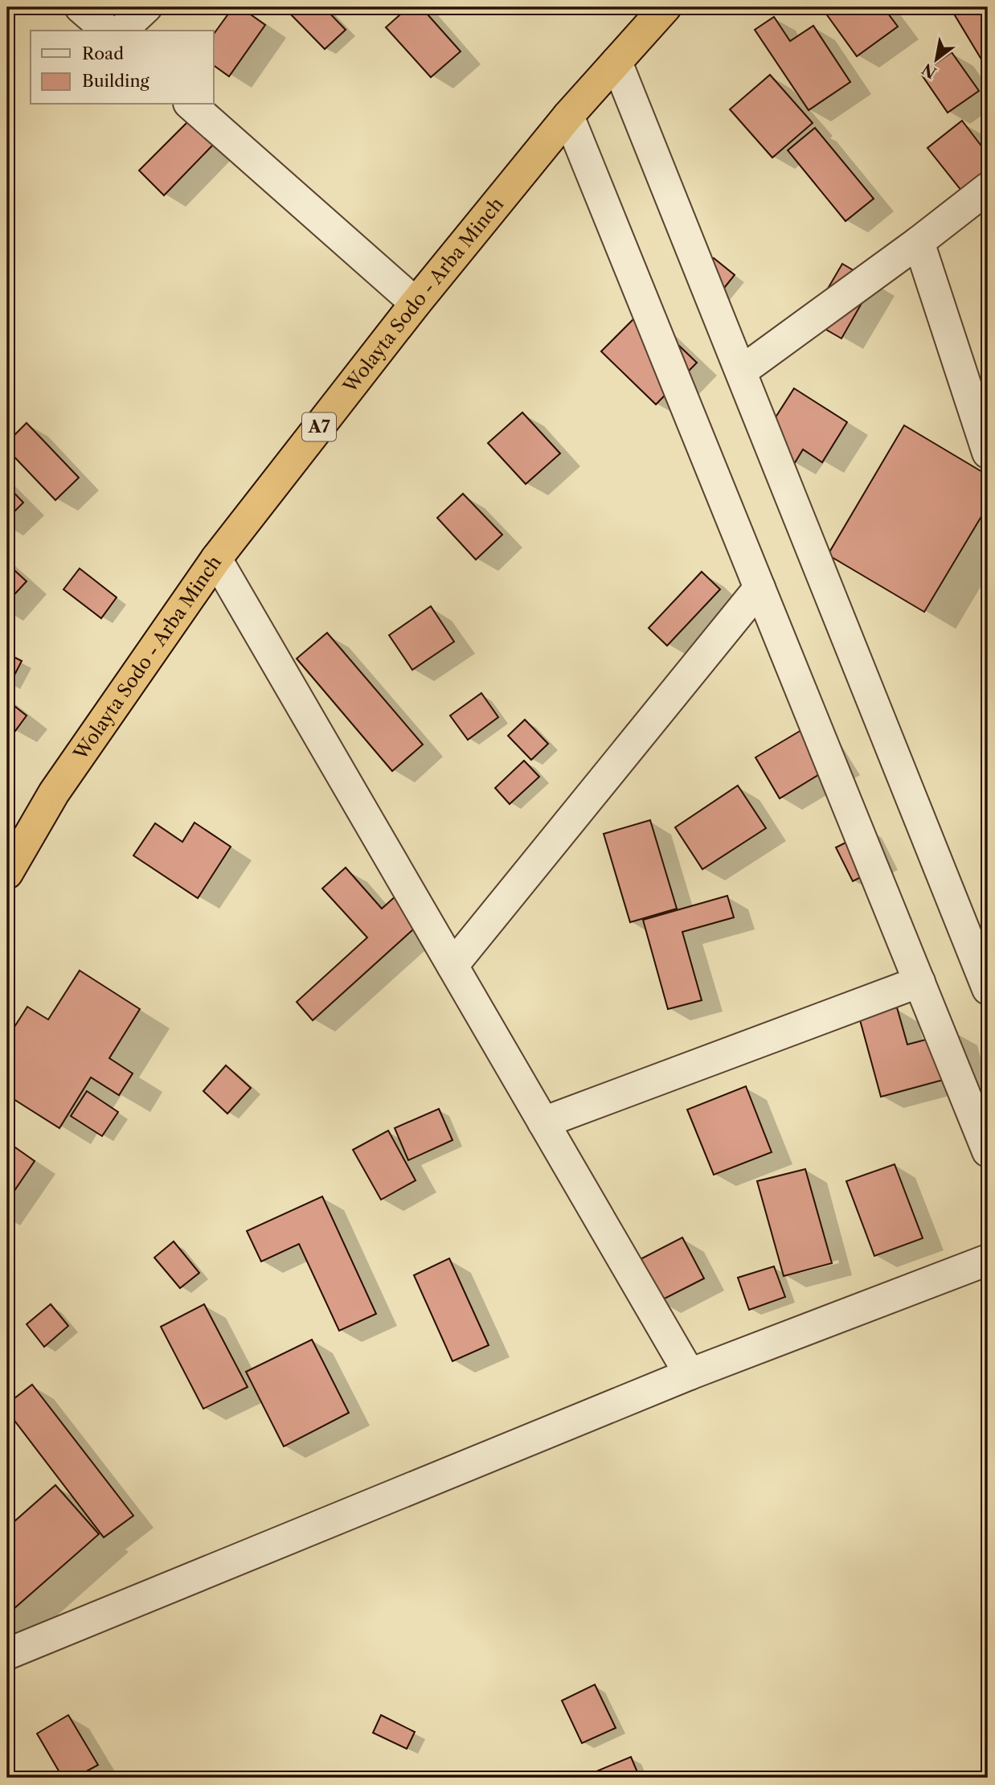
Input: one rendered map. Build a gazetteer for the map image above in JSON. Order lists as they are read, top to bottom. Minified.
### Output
{"streets":{"highway":["Wolayta Sodo - Arba Minch","A7"]},"legend":["Road","Building"],"north":"bottom left"}
